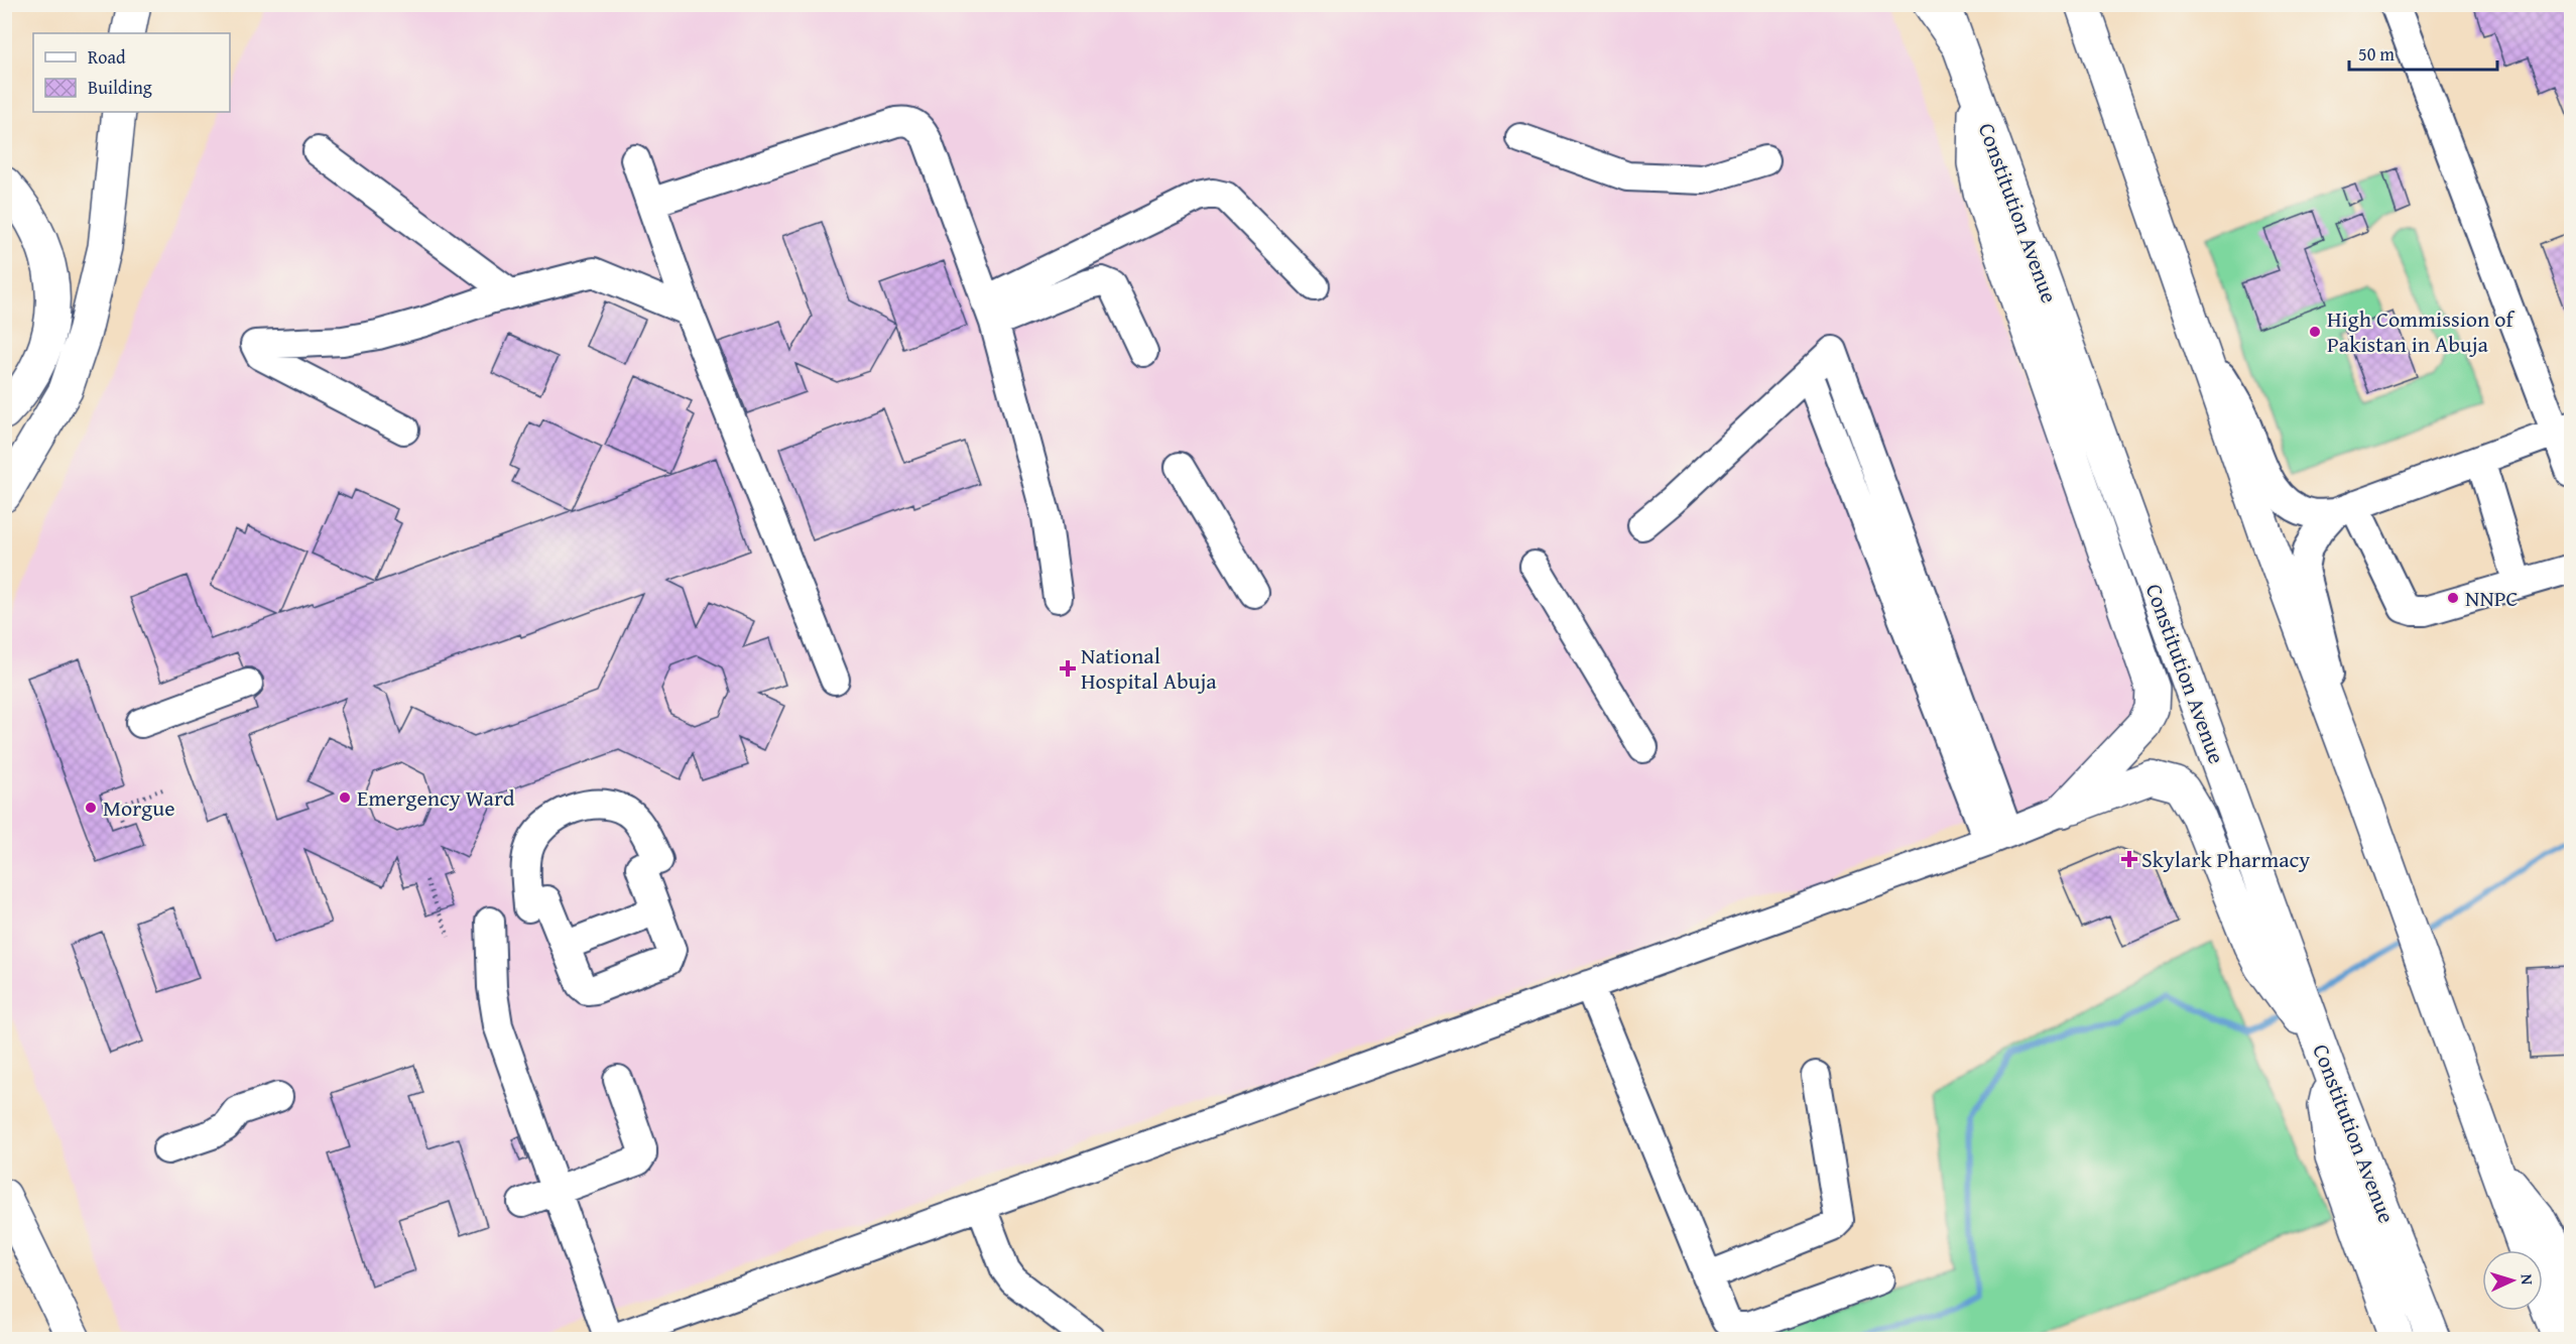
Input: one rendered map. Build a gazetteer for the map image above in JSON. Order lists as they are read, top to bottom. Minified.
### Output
{"streets":{"main road":["Constitution Avenue"]},"places":{"other":["High Commission of Pakistan in Abuja","NNPC","Emergency Ward","Morgue"],"health":["National Hospital Abuja","Skylark Pharmacy"]},"legend":["Road","Building"],"scale_bar":"50 m","north":"right"}
